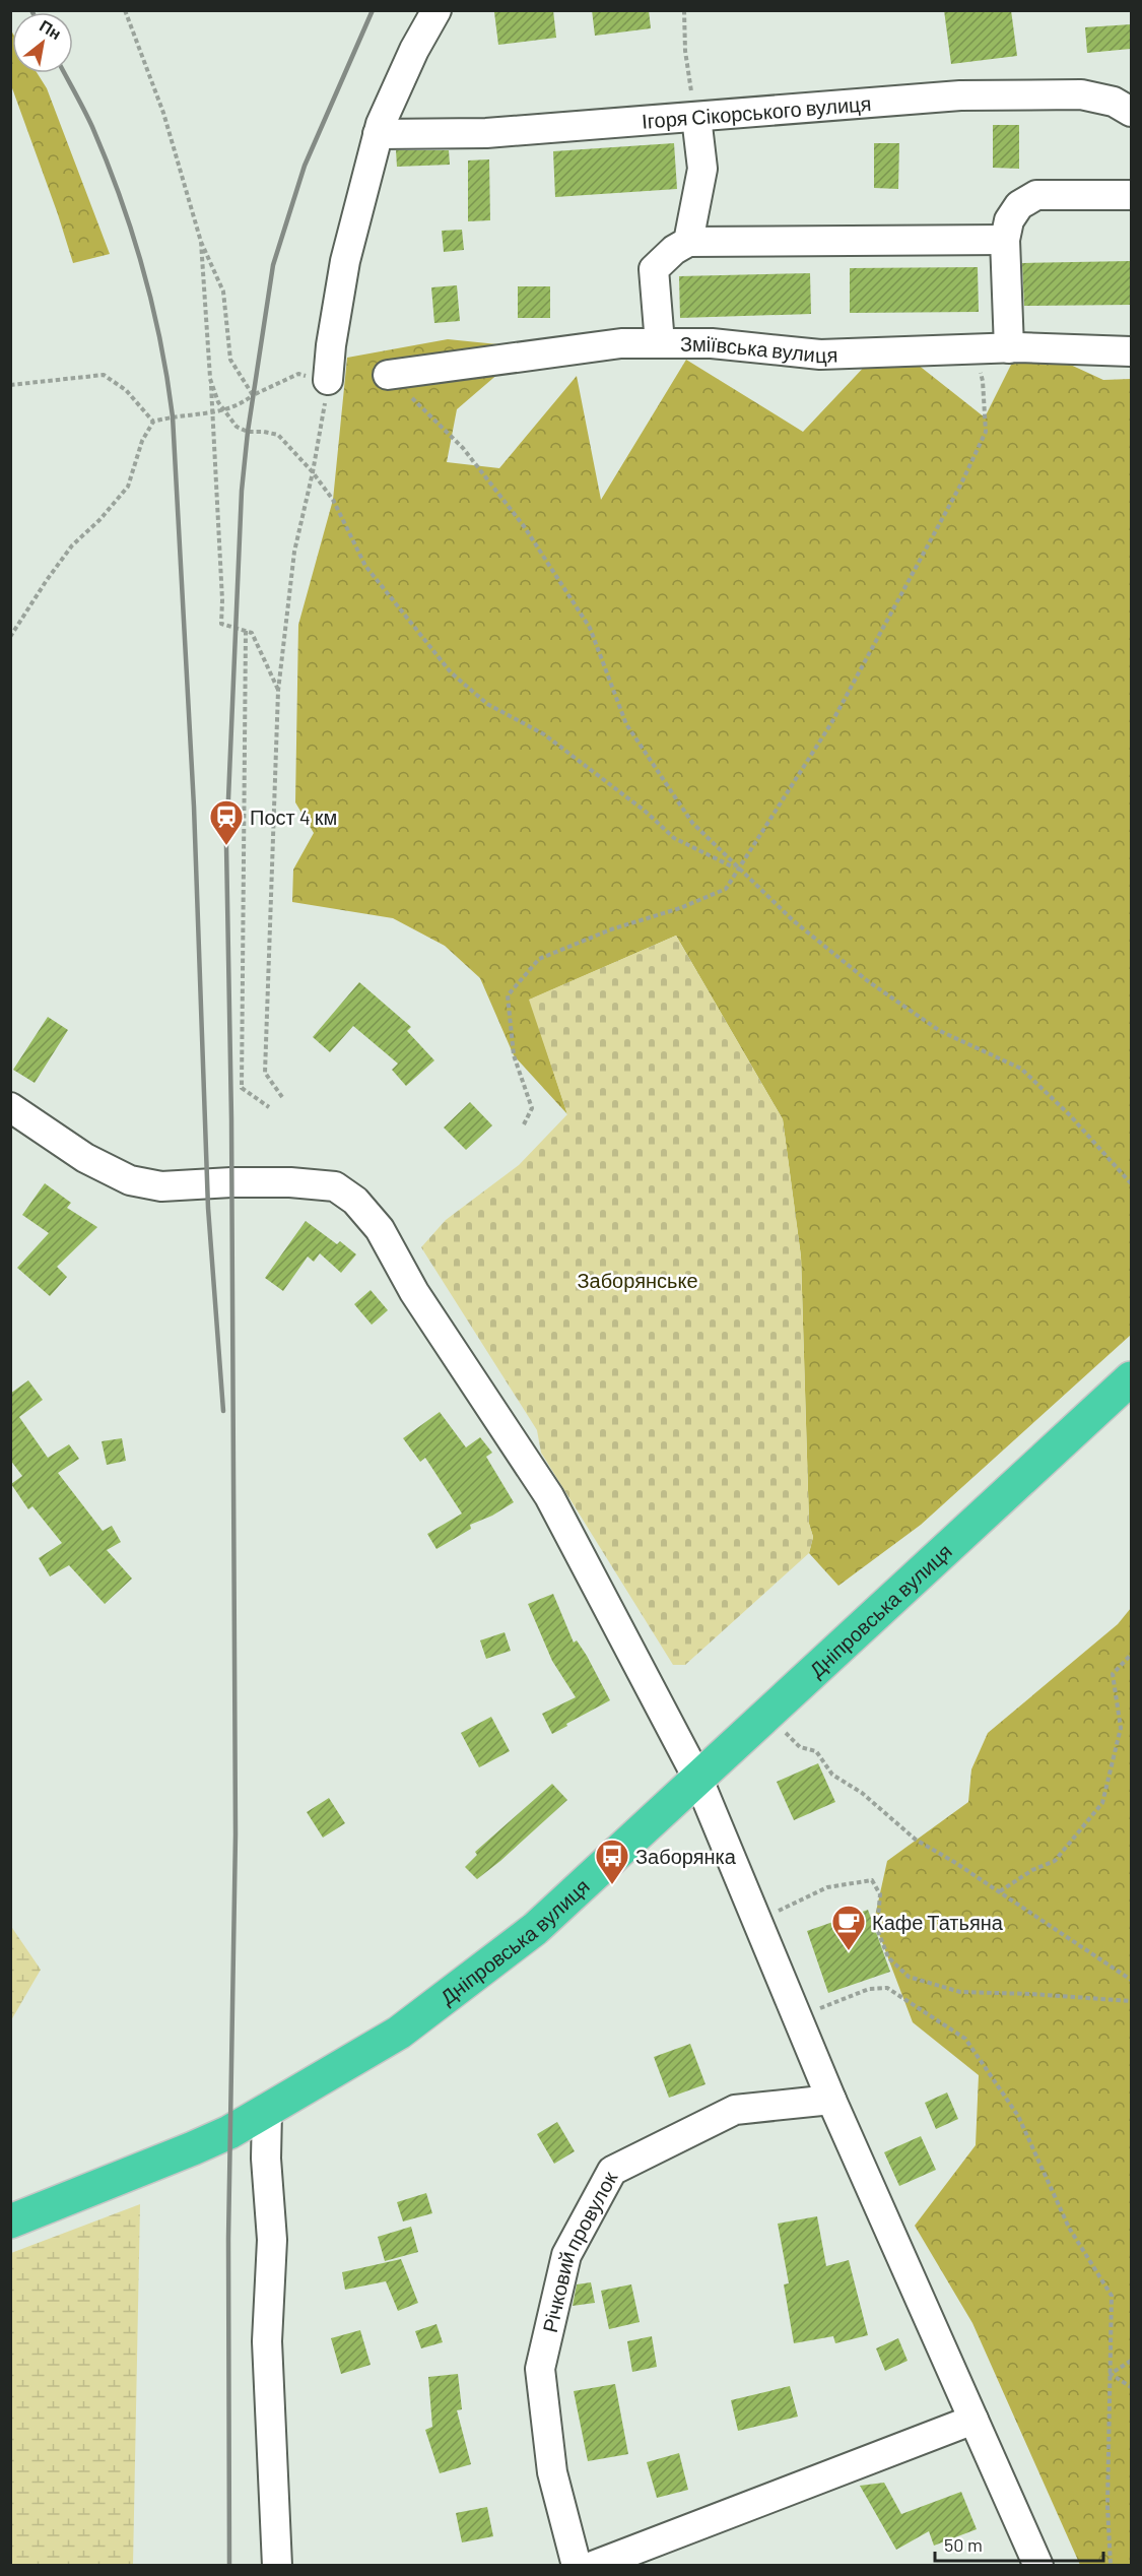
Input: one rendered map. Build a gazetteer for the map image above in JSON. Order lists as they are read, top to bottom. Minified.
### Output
{"streets":{"highway":["Дніпровська вулиця"],"street":["Ігоря Сікорського вулиця","Зміївська вулиця","Річковий провулок"]},"parks":["Заборянське"],"places":{"station":["Пост 4 км"],"bus stop":["Заборянка"],"cafe":["Кафе Татьяна"]},"scale_bar":"50 m","north":"top right"}
